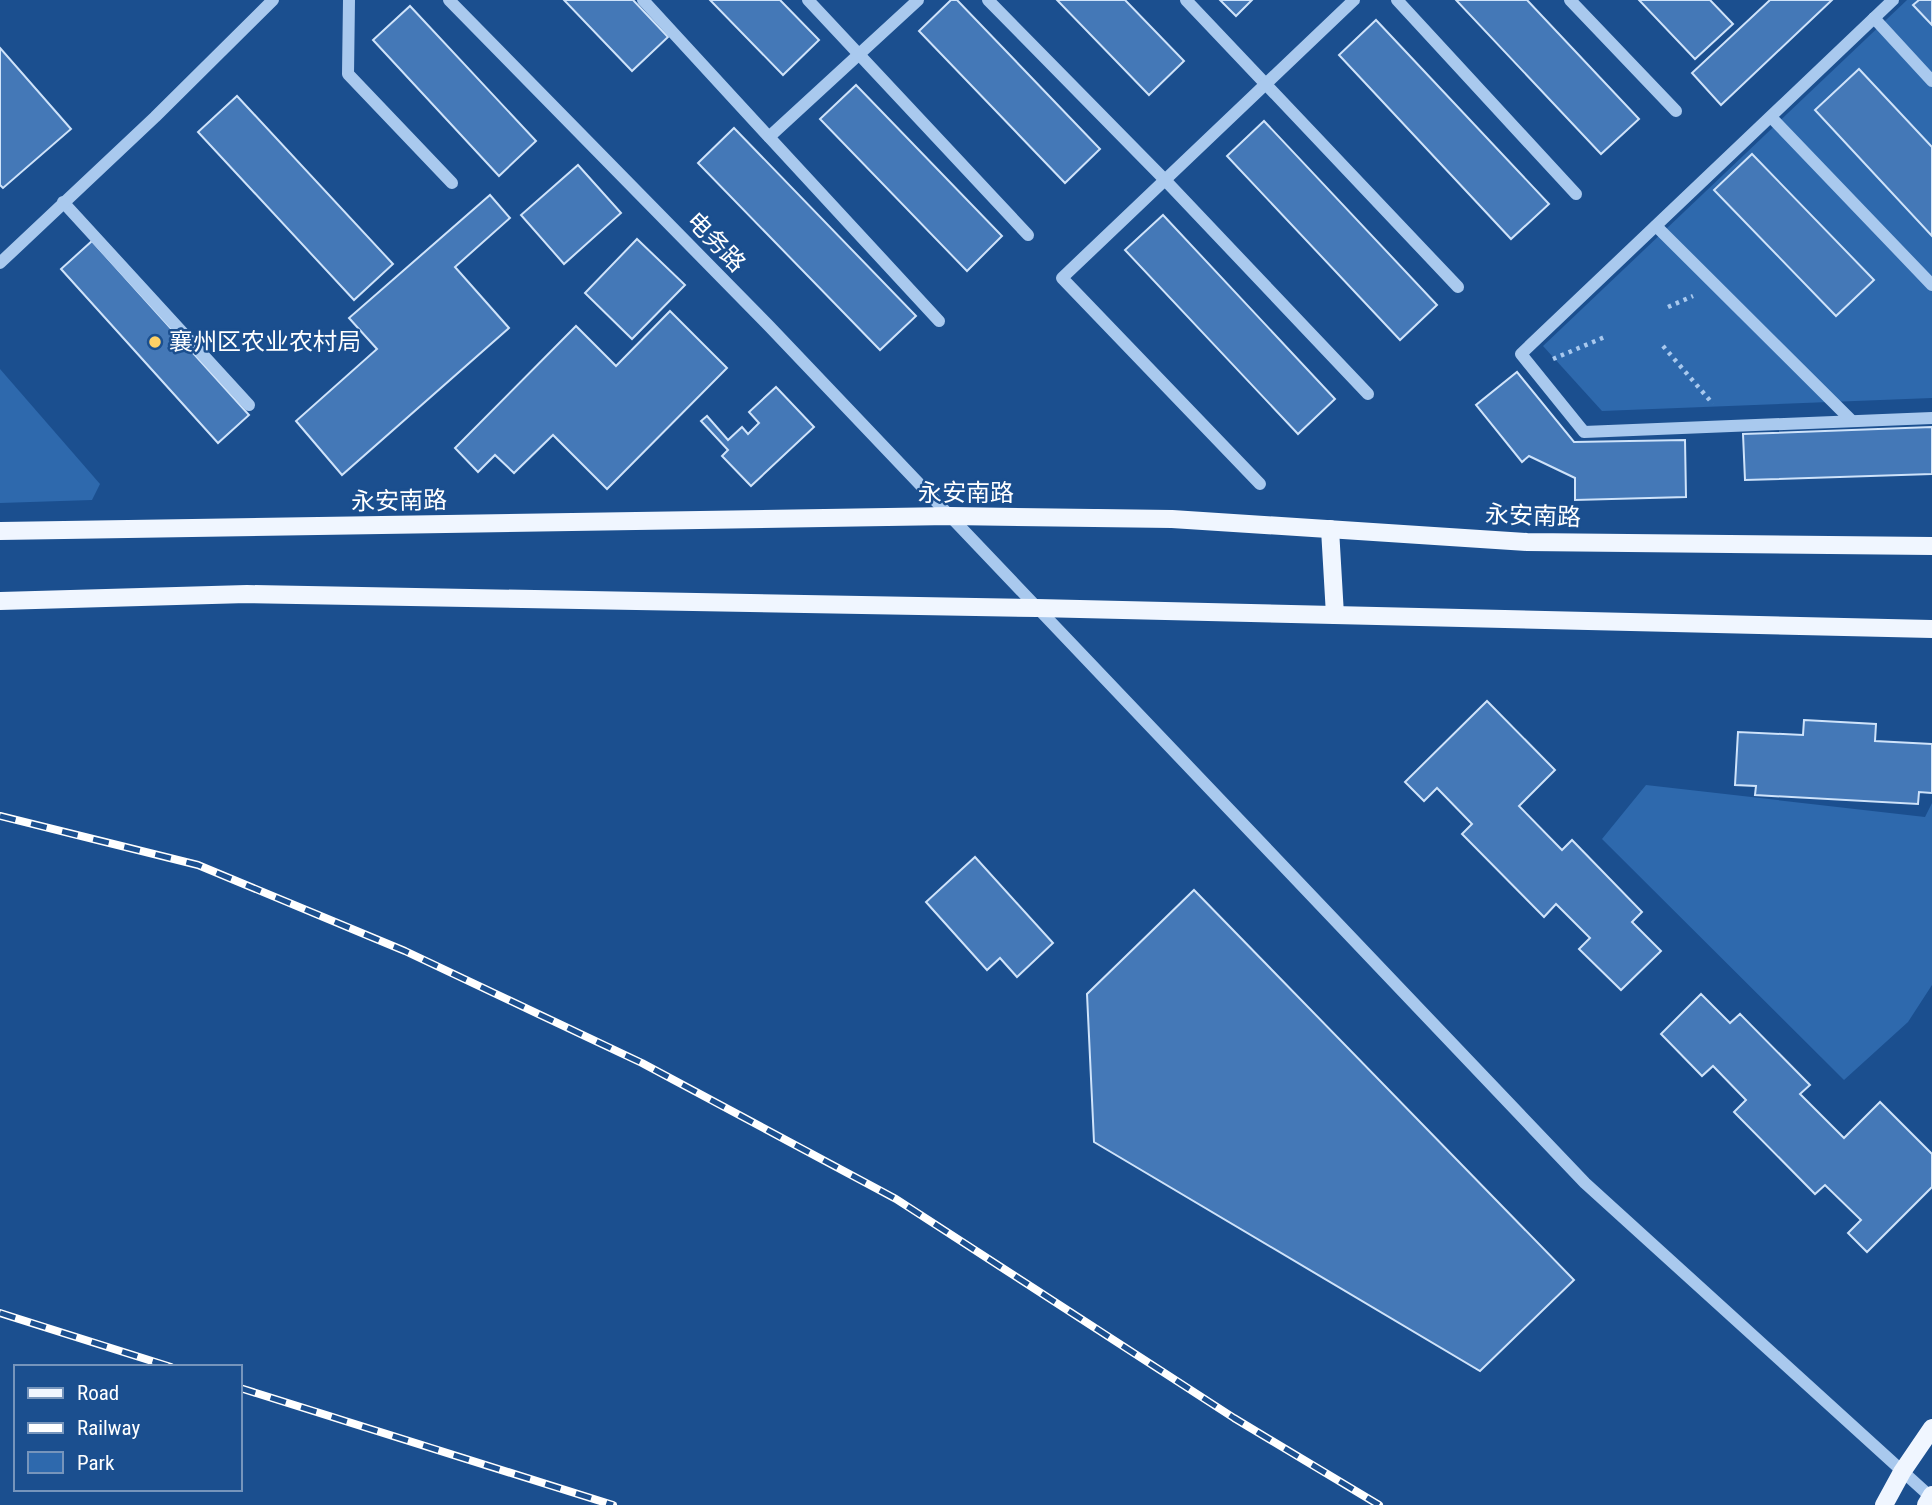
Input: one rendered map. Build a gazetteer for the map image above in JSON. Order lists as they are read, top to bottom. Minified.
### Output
{"streets":{"main road":["永安南路"],"street":["电务路"]},"crossings":[["电务路","永安南路"]],"places":["襄州区农业农村局"],"legend":["Road","Railway","Park"]}
